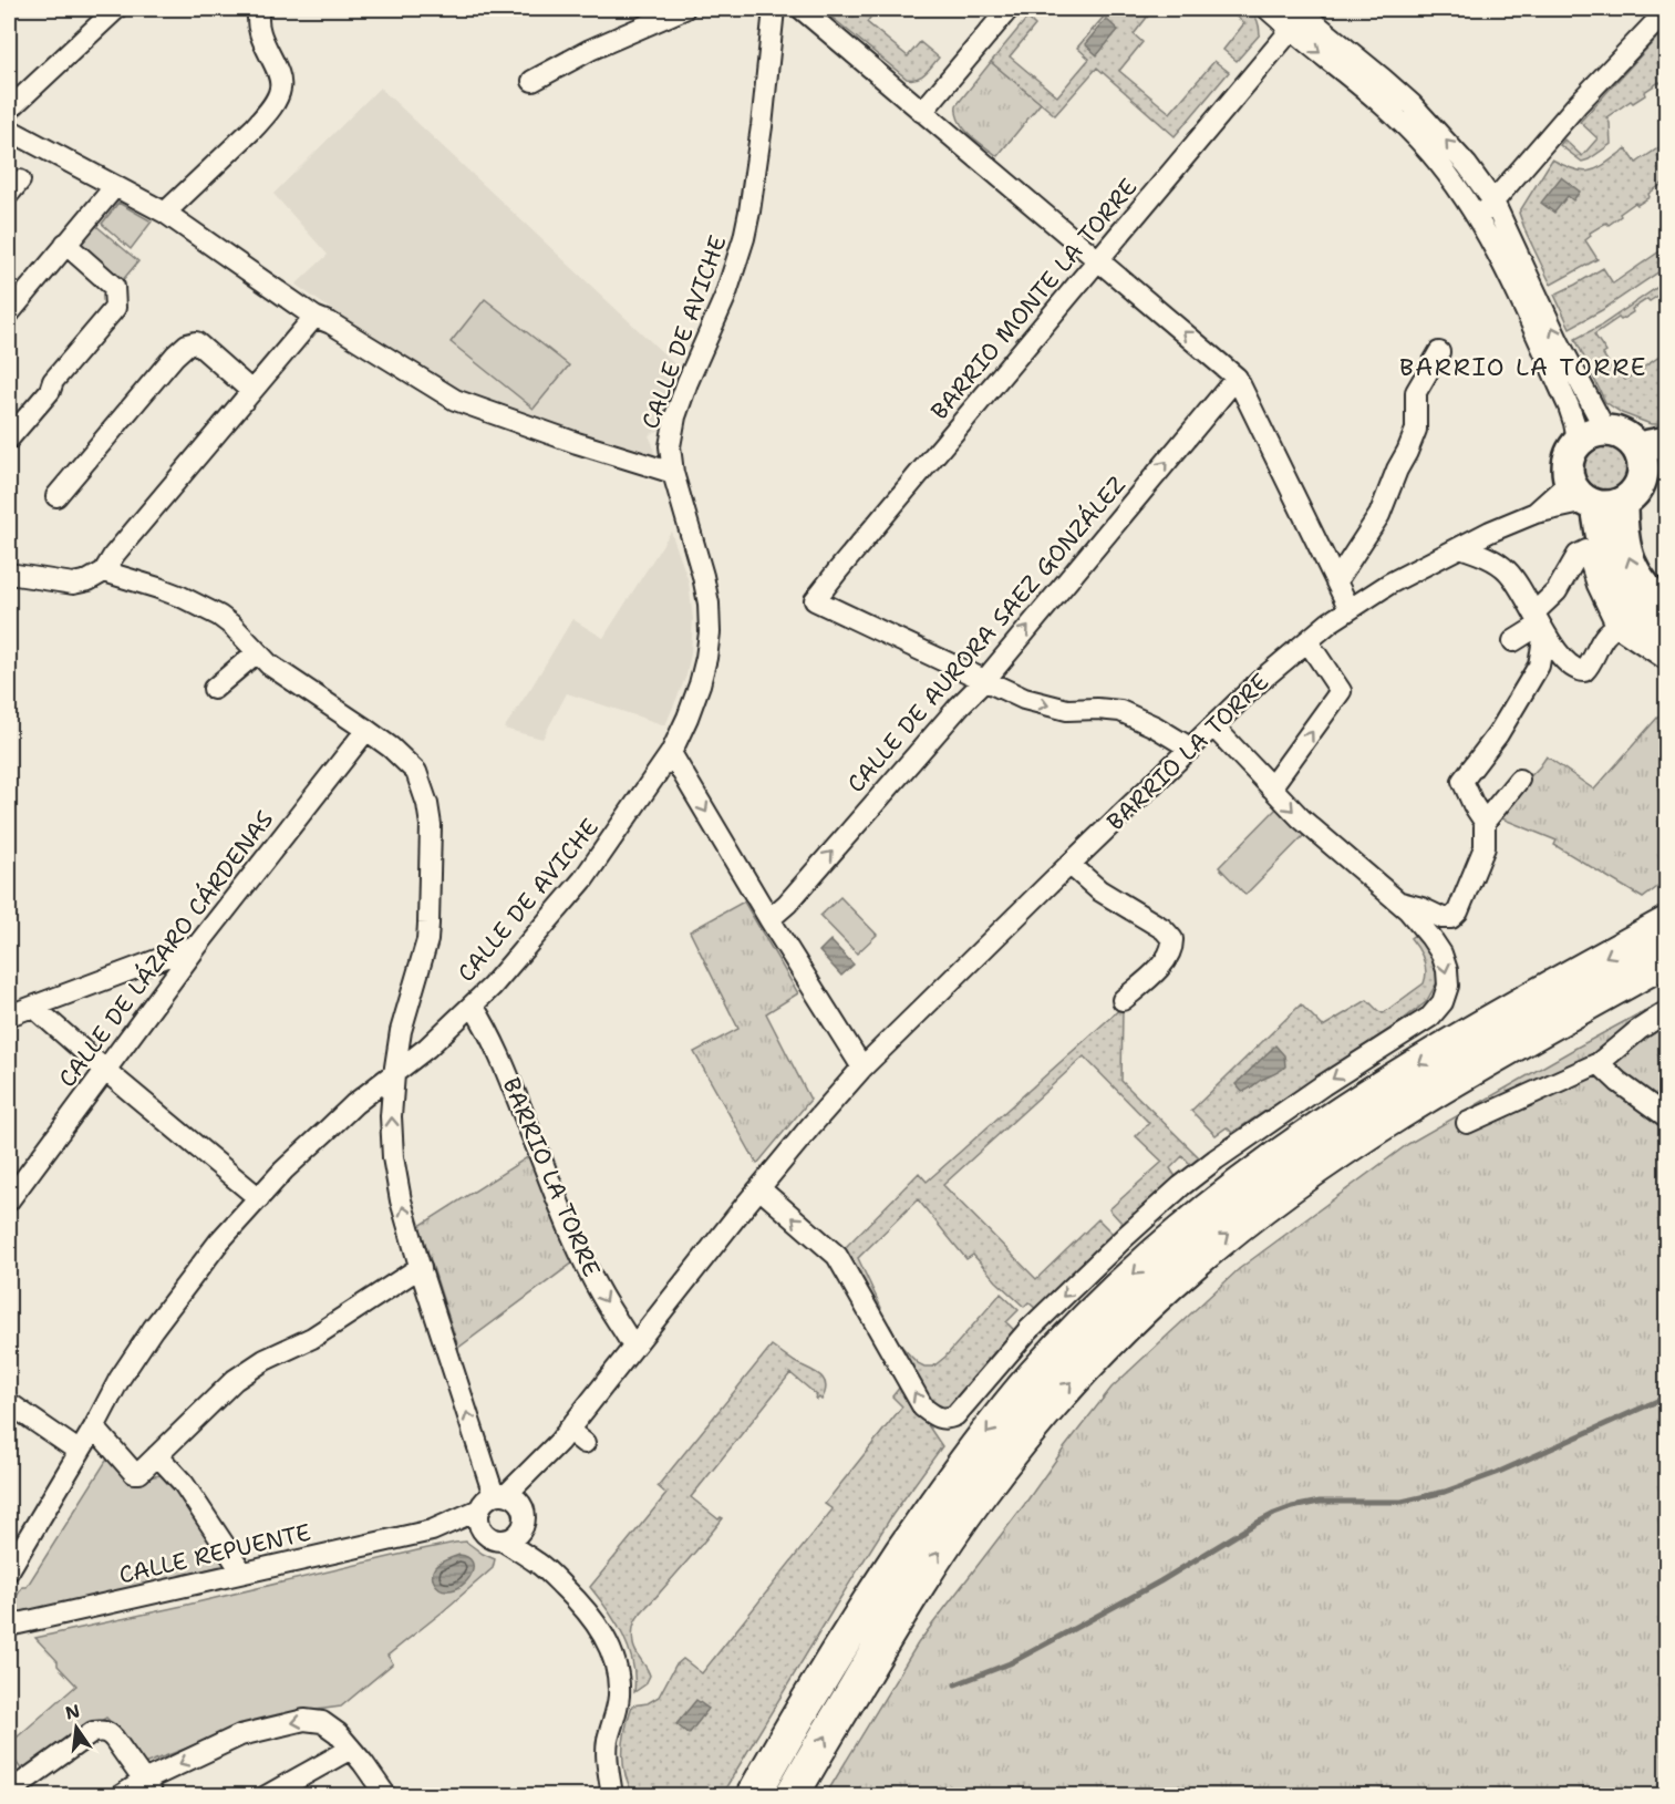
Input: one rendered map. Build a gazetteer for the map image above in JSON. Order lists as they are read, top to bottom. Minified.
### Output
{"streets":{"main road":["BARRIO LA TORRE"],"street":["BARRIO MONTE LA TORRE","CALLE DE AVICHE","CALLE DE AURORA SAEZ GONZÁLEZ","CALLE DE LÁZARO CÁRDENAS","CALLE REPUENTE"]},"crossings":[["BARRIO MONTE LA TORRE","CALLE DE AURORA SAEZ GONZÁLEZ"],["CALLE DE AVICHE","BARRIO LA TORRE"],["CALLE DE AVICHE","CALLE DE LÁZARO CÁRDENAS"],["CALLE DE AVICHE","CALLE REPUENTE"],["BARRIO LA TORRE","CALLE REPUENTE"]],"one_way":["CALLE DE AURORA SAEZ GONZÁLEZ"],"districts":["BARRIO LA TORRE"],"north":"top"}
